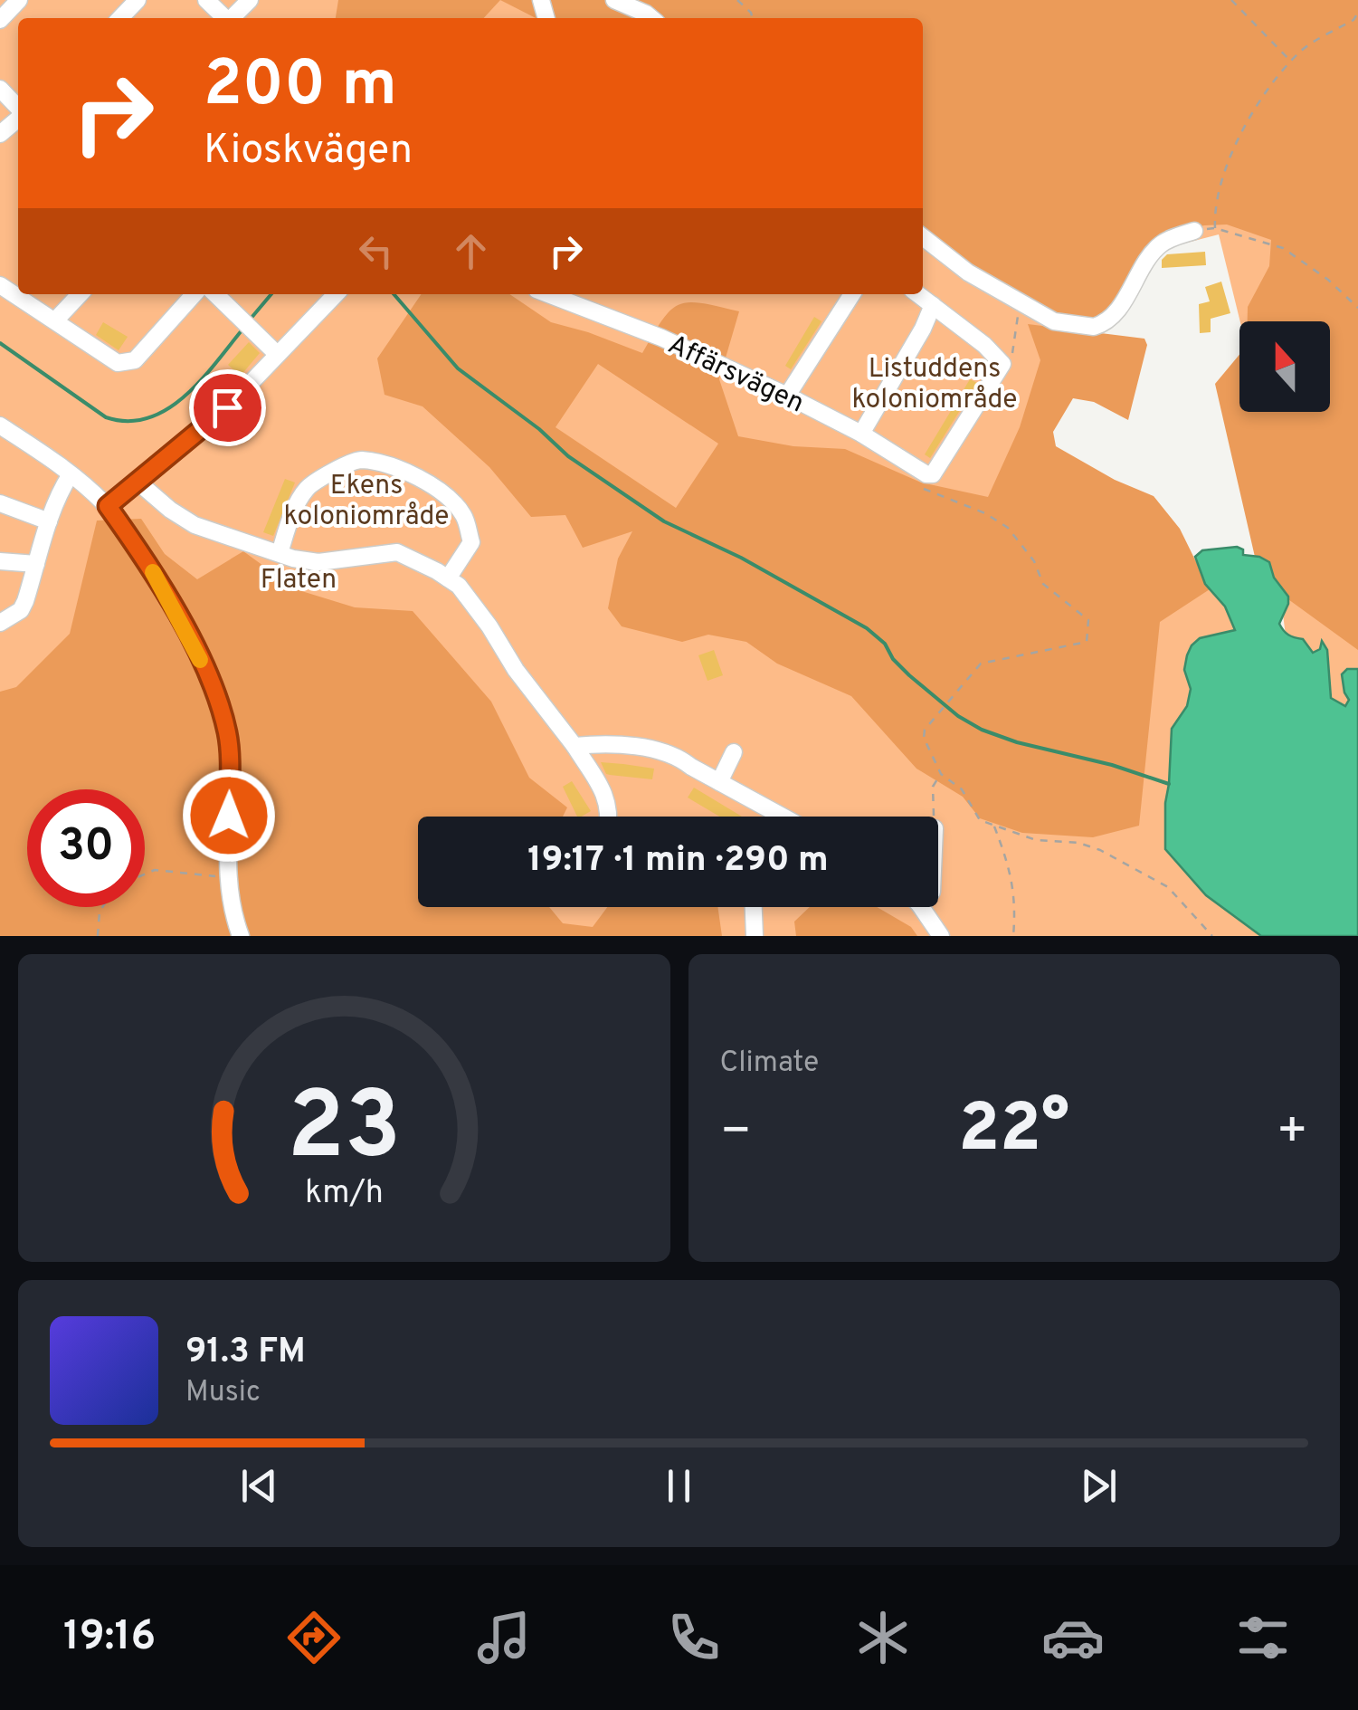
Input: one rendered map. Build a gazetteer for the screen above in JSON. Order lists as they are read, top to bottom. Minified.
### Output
{"streets":{"street":["Affärsvägen"]},"parks":["Listuddens koloniområde","Ekens koloniområde","Flaten"],"north":"top","page":{"turn":["200 m","Kioskvägen"],"limit":"30","trip":"19:17 · 1 min · 290 m","tile":"Climate","heat":["−","22°","+"],"song":["91.3 FM","Music"],"tabs":"19:16","gauge":["23","km/h"]}}
